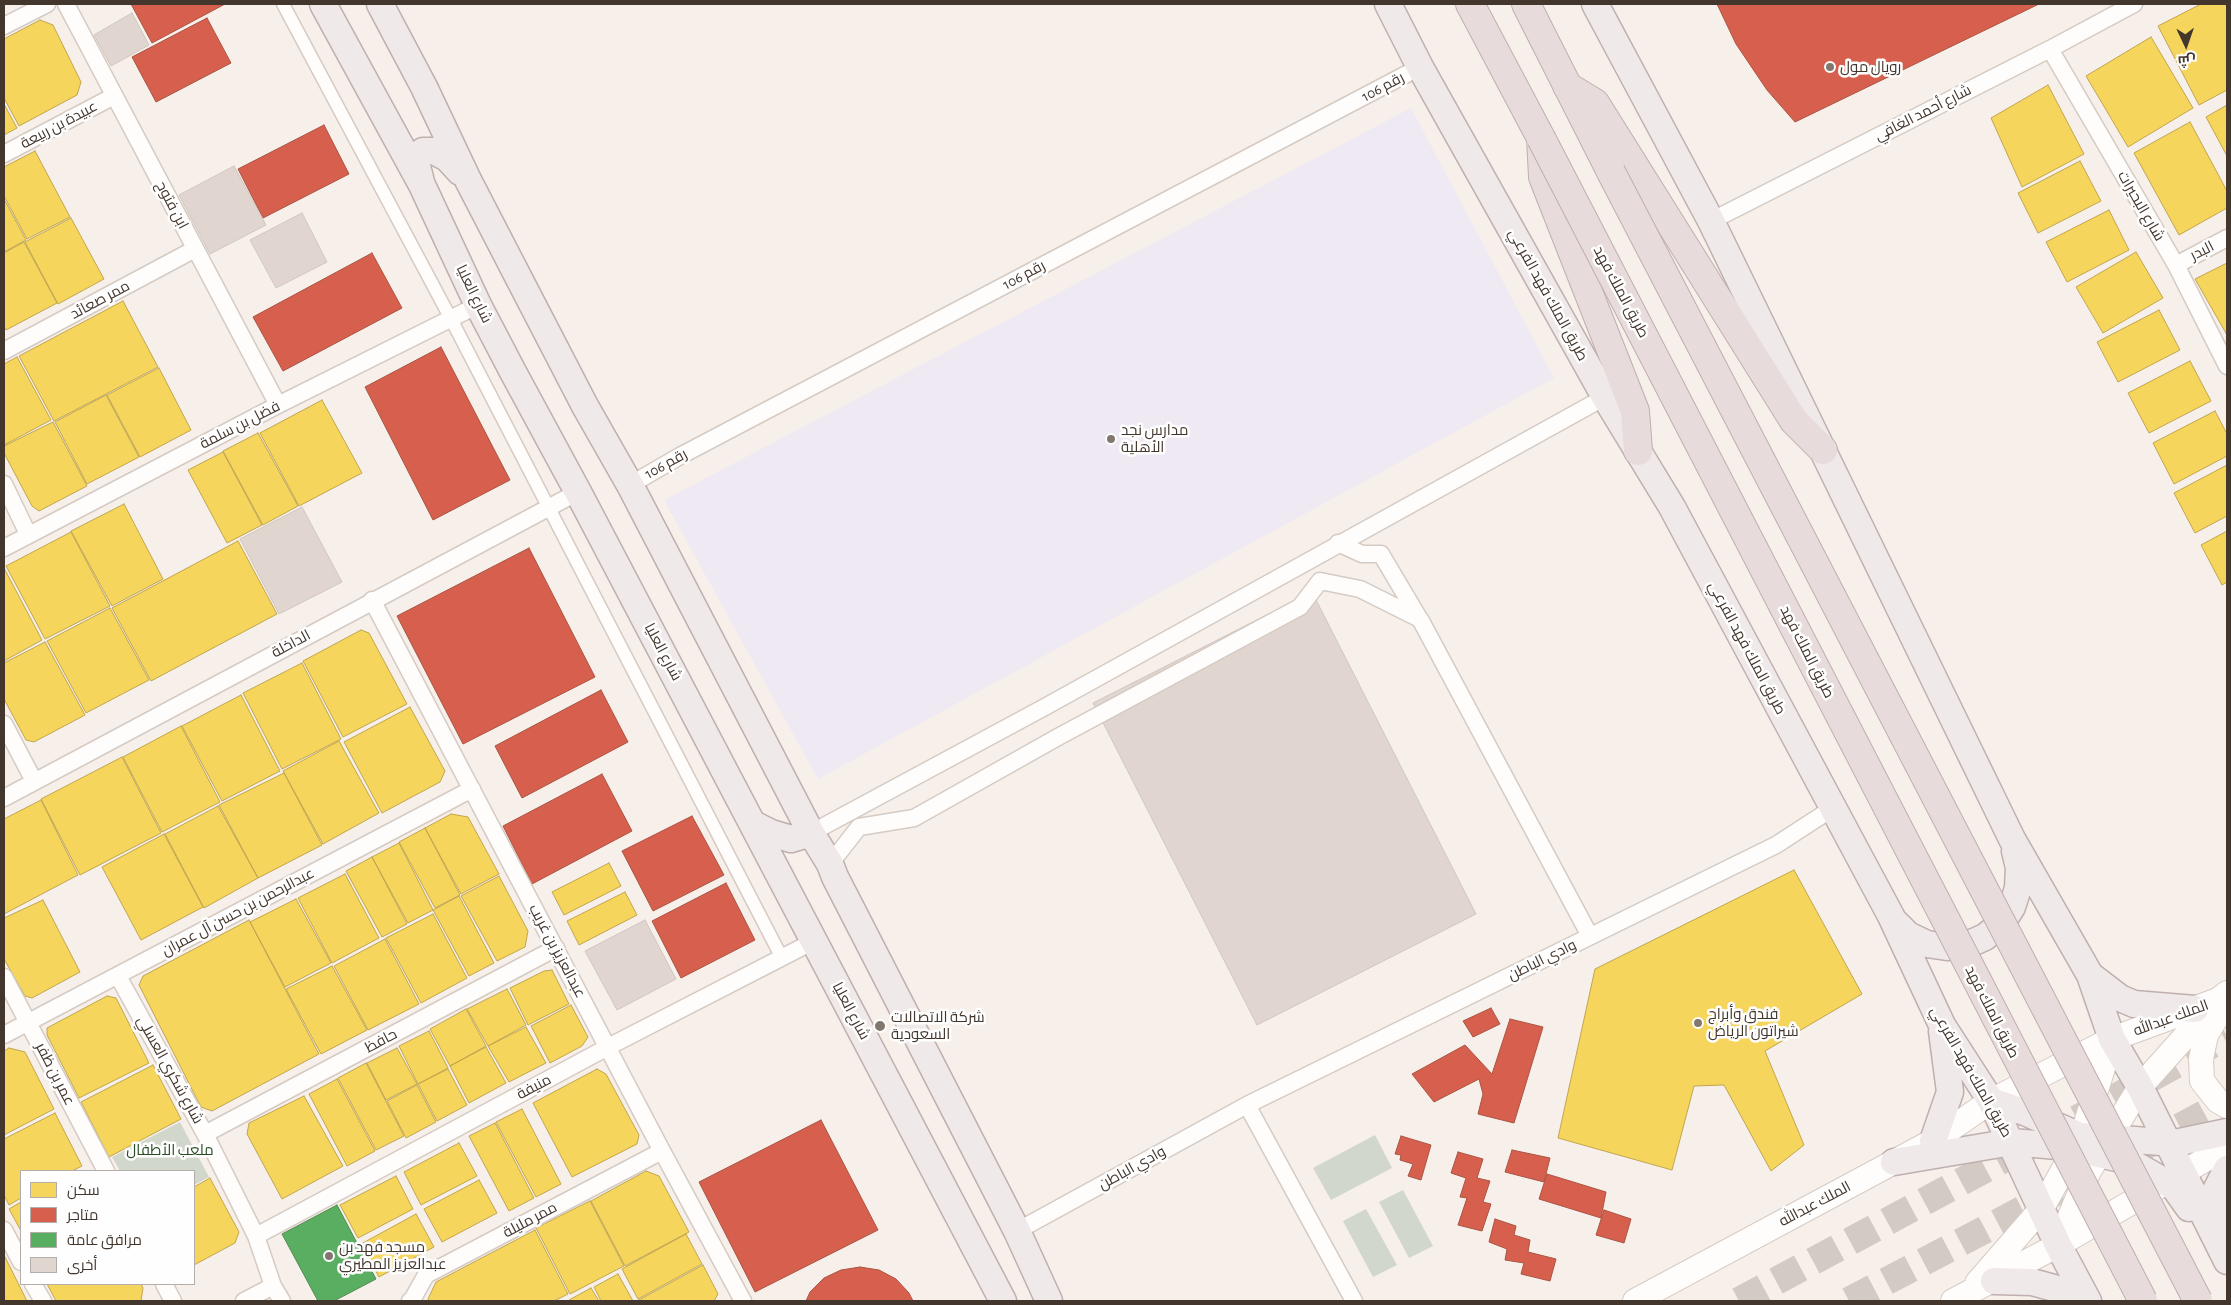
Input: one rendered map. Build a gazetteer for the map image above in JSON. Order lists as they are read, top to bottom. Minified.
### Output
{"streets":{"highway":["طريق الملك فهد"],"main road":["شارع العليا","طريق الملك فهد الفرعي","الملك عبدالله"],"street":["رقم 106","شارع أحمد الغافي","عبيدة بن ربيعة","ابن فتوح","شارع البحيرات","البدر","ممر صعائد","فضل بن سلمة","الداخلة","عبدالرحمن بن حسن آل عمران","عبدالعزيز بن غريب","وادي الباطن","حافظ","شارع شكري العسلي","عمر بن ظفر","منيفة","ممر مليلة"]},"crossings":[["رقم 106","طريق الملك فهد الفرعي"],["شارع أحمد الغافي","شارع البحيرات"],["عبيدة بن ربيعة","ابن فتوح"],["ابن فتوح","ممر صعائد"],["ابن فتوح","فضل بن سلمة"],["شارع البحيرات","البدر"],["شارع العليا","فضل بن سلمة"],["شارع العليا","الداخلة"],["شارع العليا","منيفة"],["طريق الملك فهد الفرعي","وادي الباطن"],["طريق الملك فهد الفرعي","الملك عبدالله"],["الداخلة","عبدالعزيز بن غريب"],["عبدالرحمن بن حسن آل عمران","عبدالعزيز بن غريب"],["عبدالرحمن بن حسن آل عمران","شارع شكري العسلي"],["عبدالرحمن بن حسن آل عمران","عمر بن ظفر"],["عبدالعزيز بن غريب","حافظ"],["عبدالعزيز بن غريب","منيفة"],["عبدالعزيز بن غريب","ممر مليلة"],["حافظ","شارع شكري العسلي"],["شارع شكري العسلي","منيفة"]],"parks":["ملعب الأطفال"],"places":["رويال مول","مدارس نجد الأهلية","فندق وأبراج شيراتون الرياض","شركة الاتصالات السعودية","مسجد فهد بن عبدالعزيز المطيري"],"legend":["سكن","متاجر","مرافق عامة","أخرى"],"north":"bottom"}
